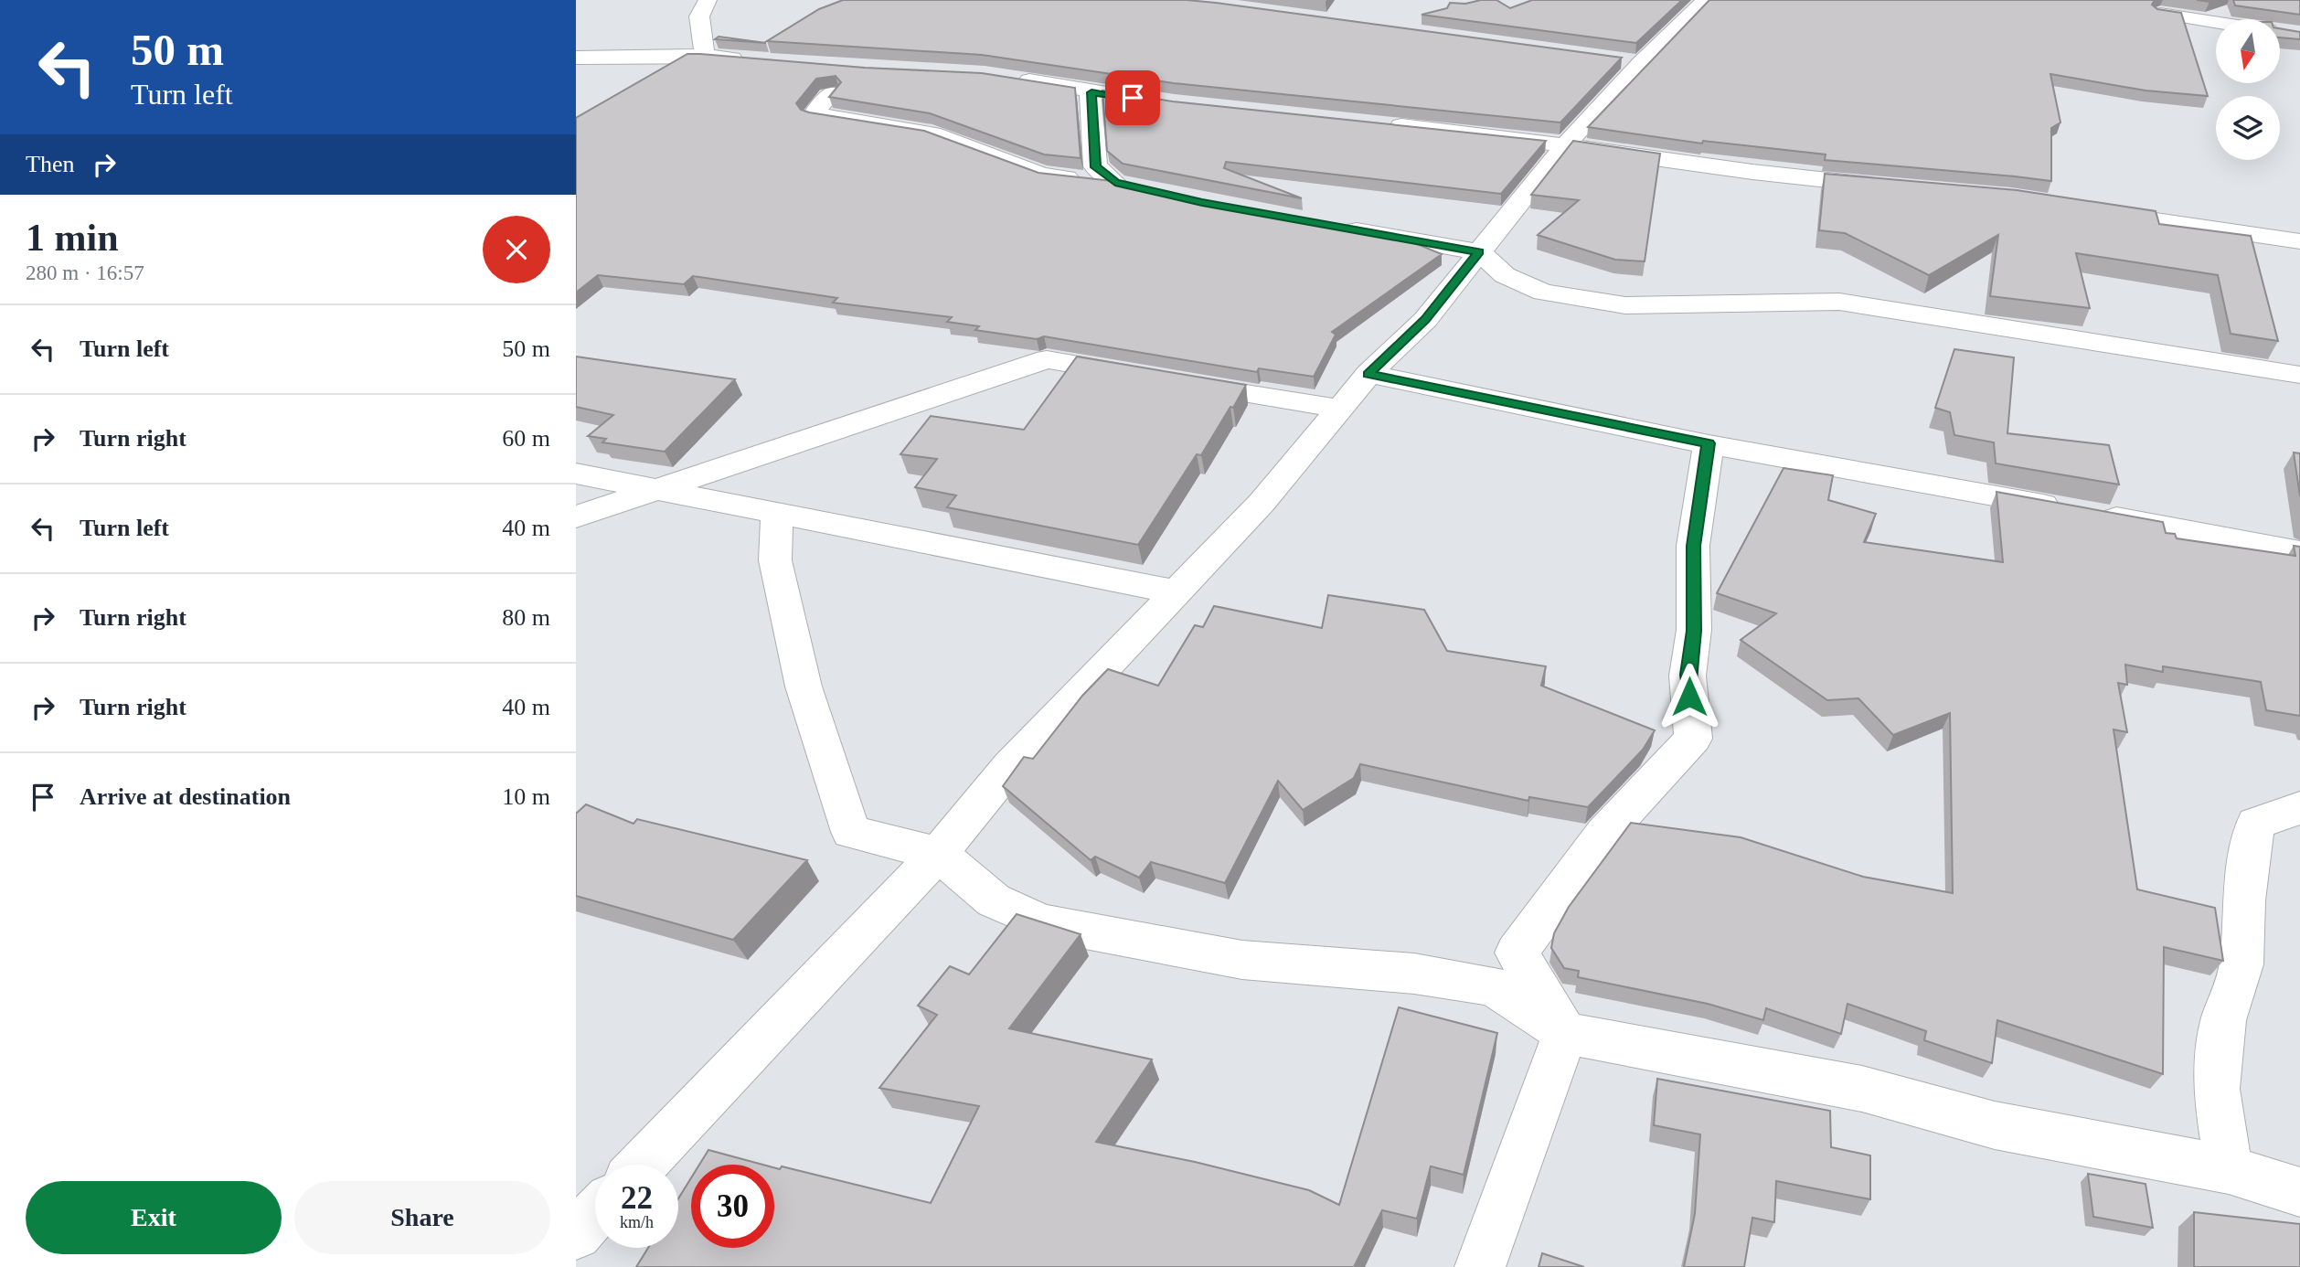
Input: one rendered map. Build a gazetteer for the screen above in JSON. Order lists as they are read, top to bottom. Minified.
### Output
{"north":"bottom","page":{"turn":["50 m","Turn left"],"then":"Then","heading":["1 min","280 m · 16:57"],"list":[{"name":"Turn left","value":"50 m"},{"name":"Turn right","value":"60 m"},{"name":"Turn left","value":"40 m"},{"name":"Turn right","value":"80 m"},{"name":"Turn right","value":"40 m"},{"name":"Arrive at destination","value":"10 m"}],"speed":"22 km/h","limit":"30","buttons":["Exit","Share"]}}
